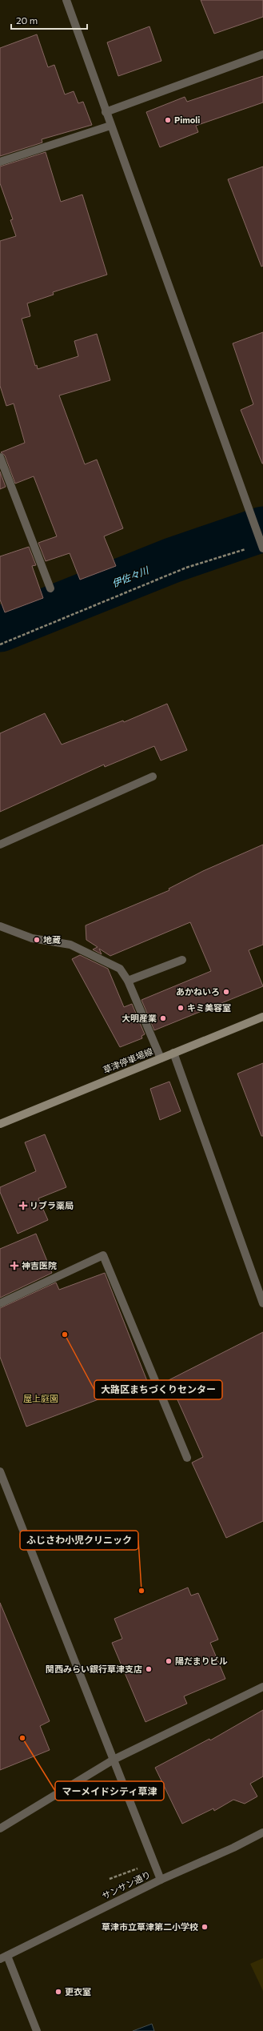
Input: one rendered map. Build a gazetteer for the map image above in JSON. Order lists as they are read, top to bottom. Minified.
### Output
{"streets":{"main road":["草津停車場線"],"street":["サンサン通り"]},"water":["伊佐々川"],"parks":["屋上庭園"],"places":{"other":["Pimoli","地蔵","あかねいろ","キミ美容室","大明産業","大路区まちづくりセンター","ふじさわ小児クリニック","陽だまりビル","関西みらい銀行草津支店","マーメイドシティ草津","草津市立草津第二小学校","更衣室"],"health":["リブラ薬局","神吉医院"]},"scale_bar":"20 m"}
